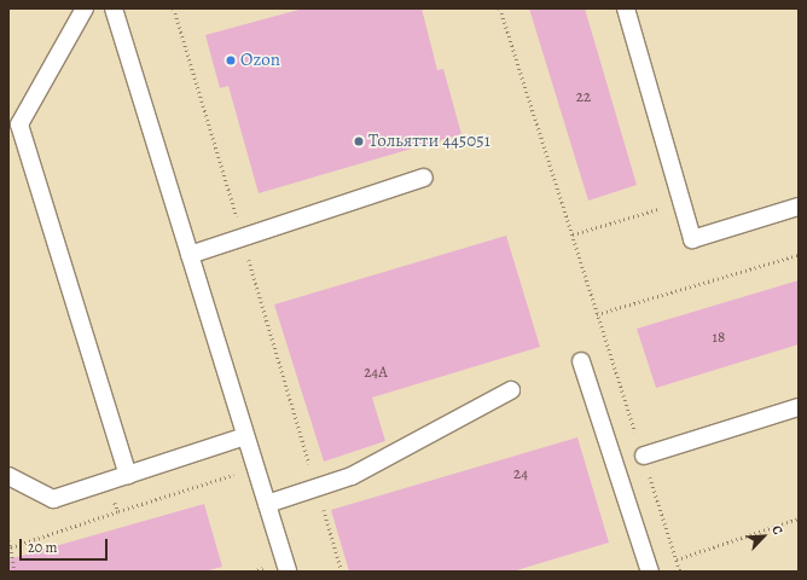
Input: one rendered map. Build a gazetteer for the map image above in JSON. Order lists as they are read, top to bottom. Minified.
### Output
{"places":["Ozon","Тольятти 445051"],"house_numbers":["22","18","24А","24"],"scale_bar":"20 m","north":"top right"}
